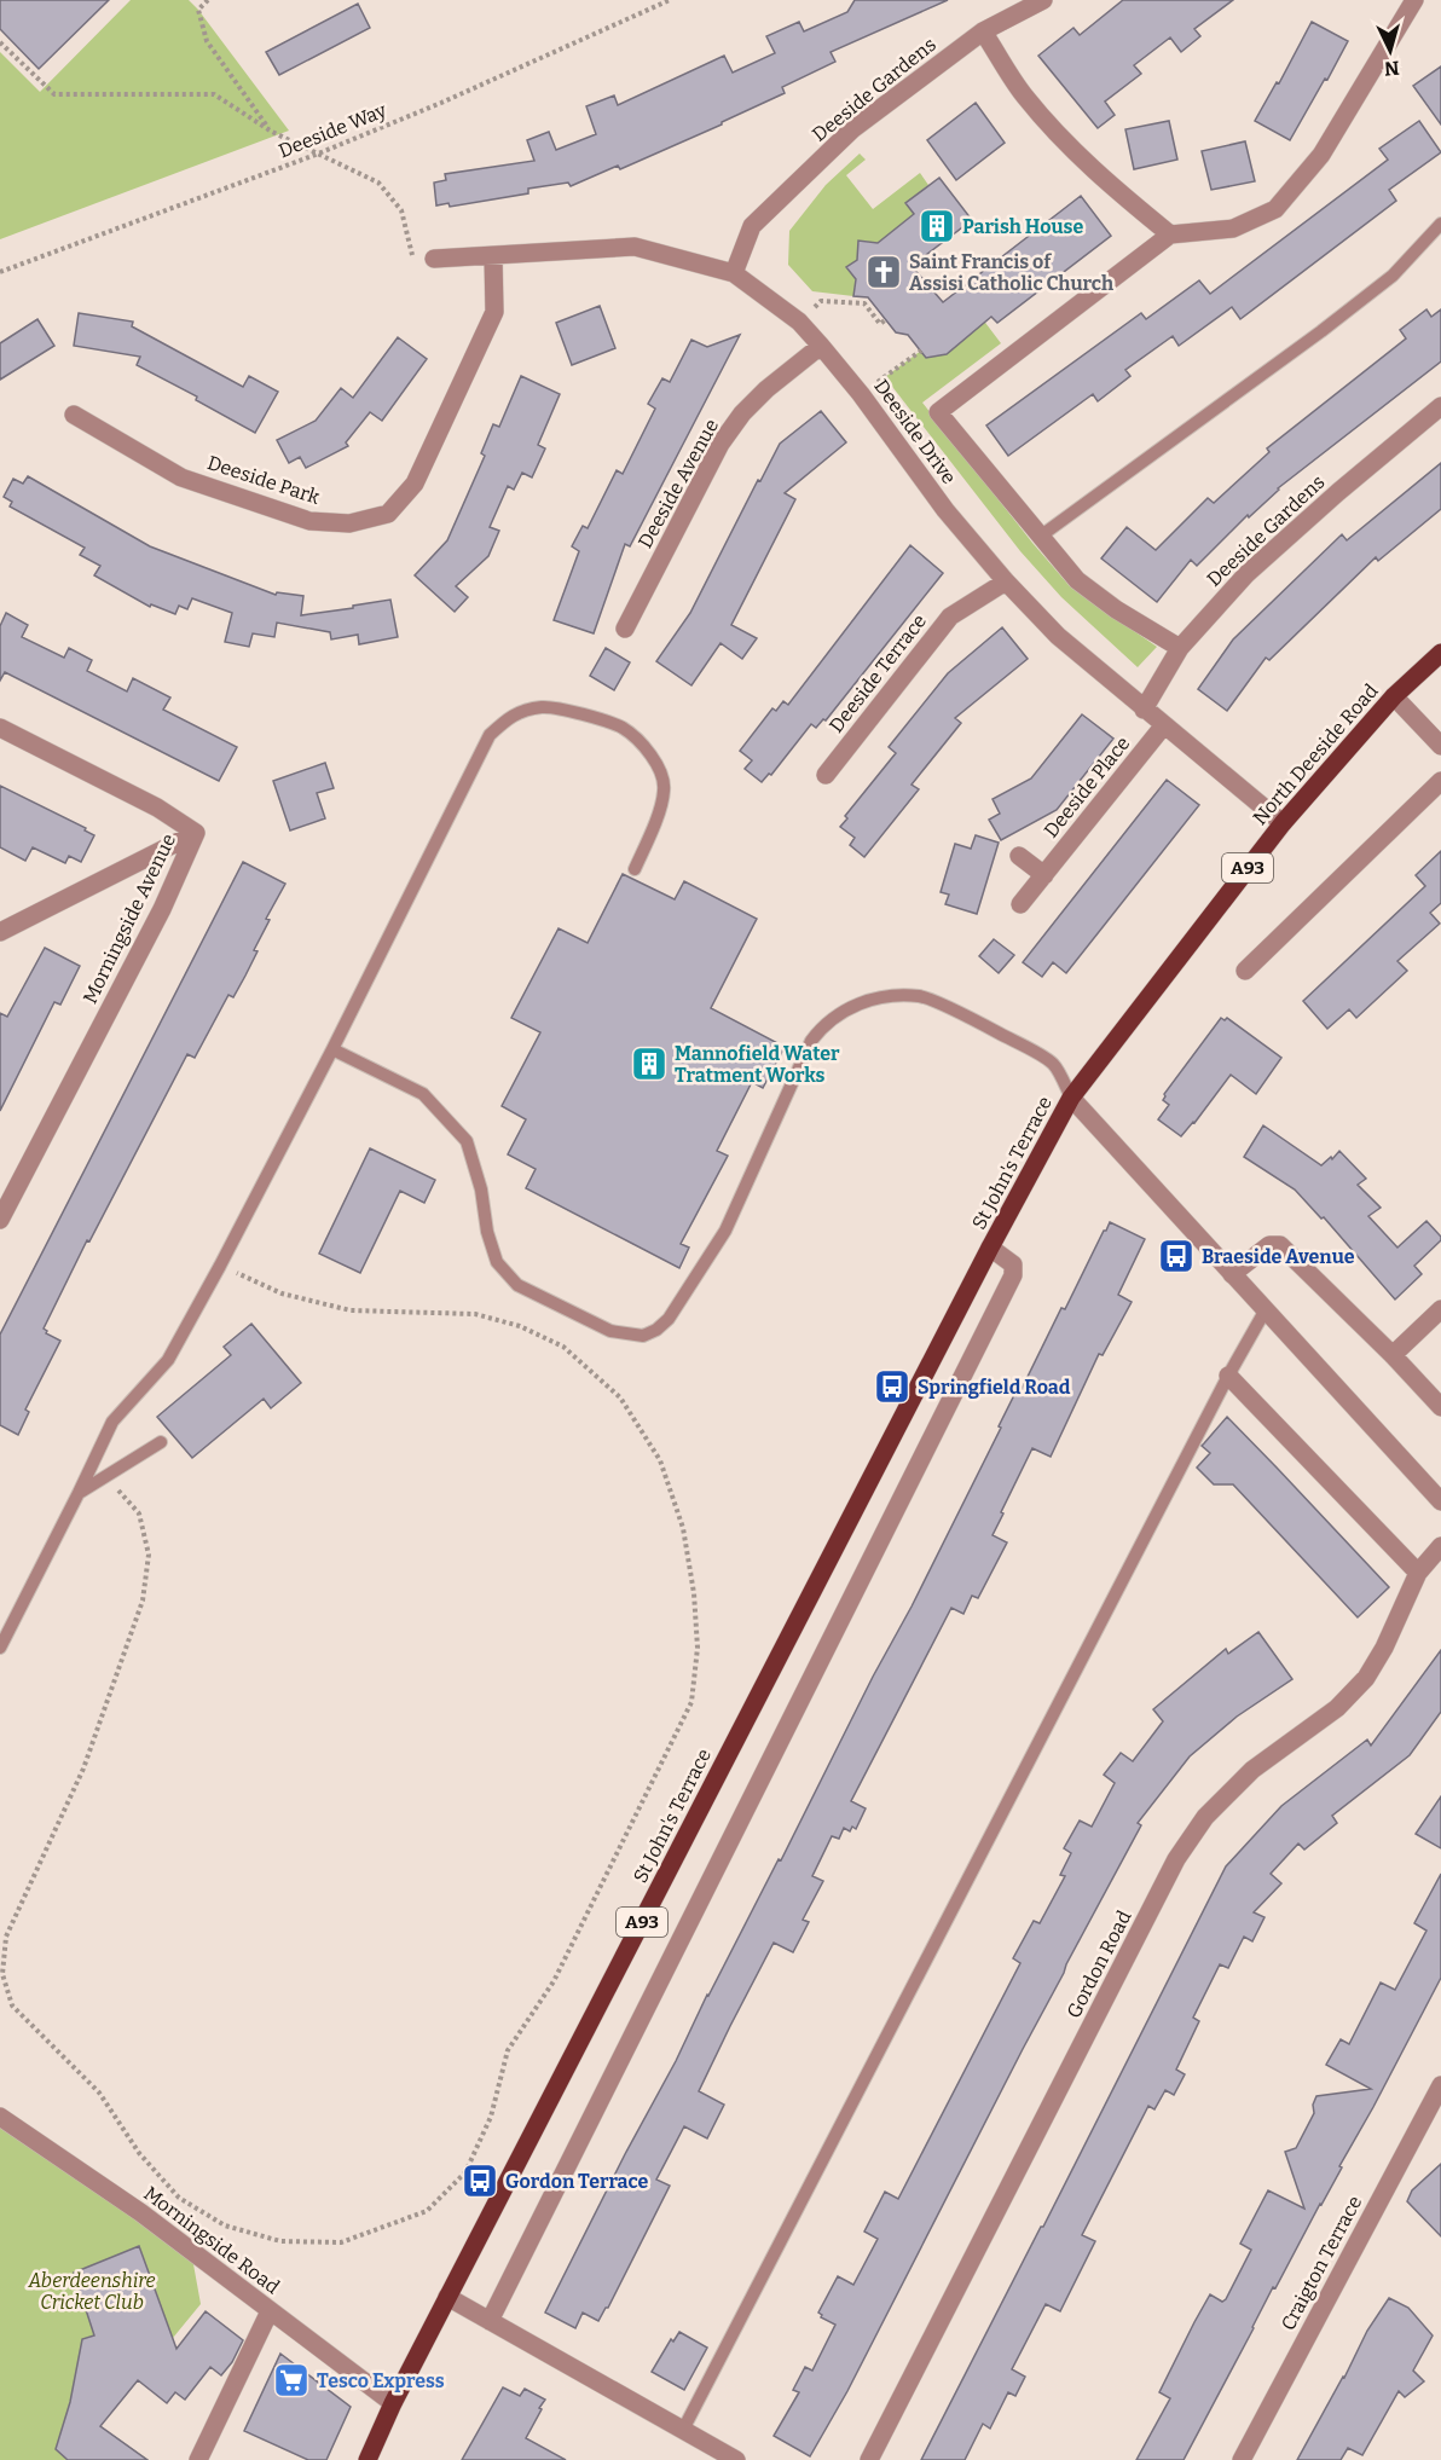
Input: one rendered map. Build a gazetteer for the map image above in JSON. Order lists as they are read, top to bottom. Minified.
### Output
{"streets":{"main road":["North Deeside Road","A93","St John's Terrace"],"street":["Deeside Gardens","Deeside Drive","Deeside Park","Deeside Avenue","Deeside Terrace","Deeside Place","Morningside Avenue","Gordon Road","Morningside Road","Craigton Terrace"],"path":["Deeside Way"]},"crossings":[["Deeside Gardens","Deeside Drive"],["Deeside Drive","Deeside Park"],["Deeside Drive","Deeside Avenue"],["Deeside Drive","Deeside Terrace"],["Deeside Drive","North Deeside Road"],["Deeside Drive","Deeside Place"],["North Deeside Road","St John's Terrace"],["A93","St John's Terrace"],["A93","Morningside Road"],["St John's Terrace","Morningside Road"]],"parks":["Aberdeenshire Cricket Club"],"places":{"building":["Parish House","Mannofield Water Tratment Works"],"church":["Saint Francis of Assisi Catholic Church"],"bus stop":["Braeside Avenue","Springfield Road","Gordon Terrace"],"supermarket":["Tesco Express"]},"north":"bottom"}
